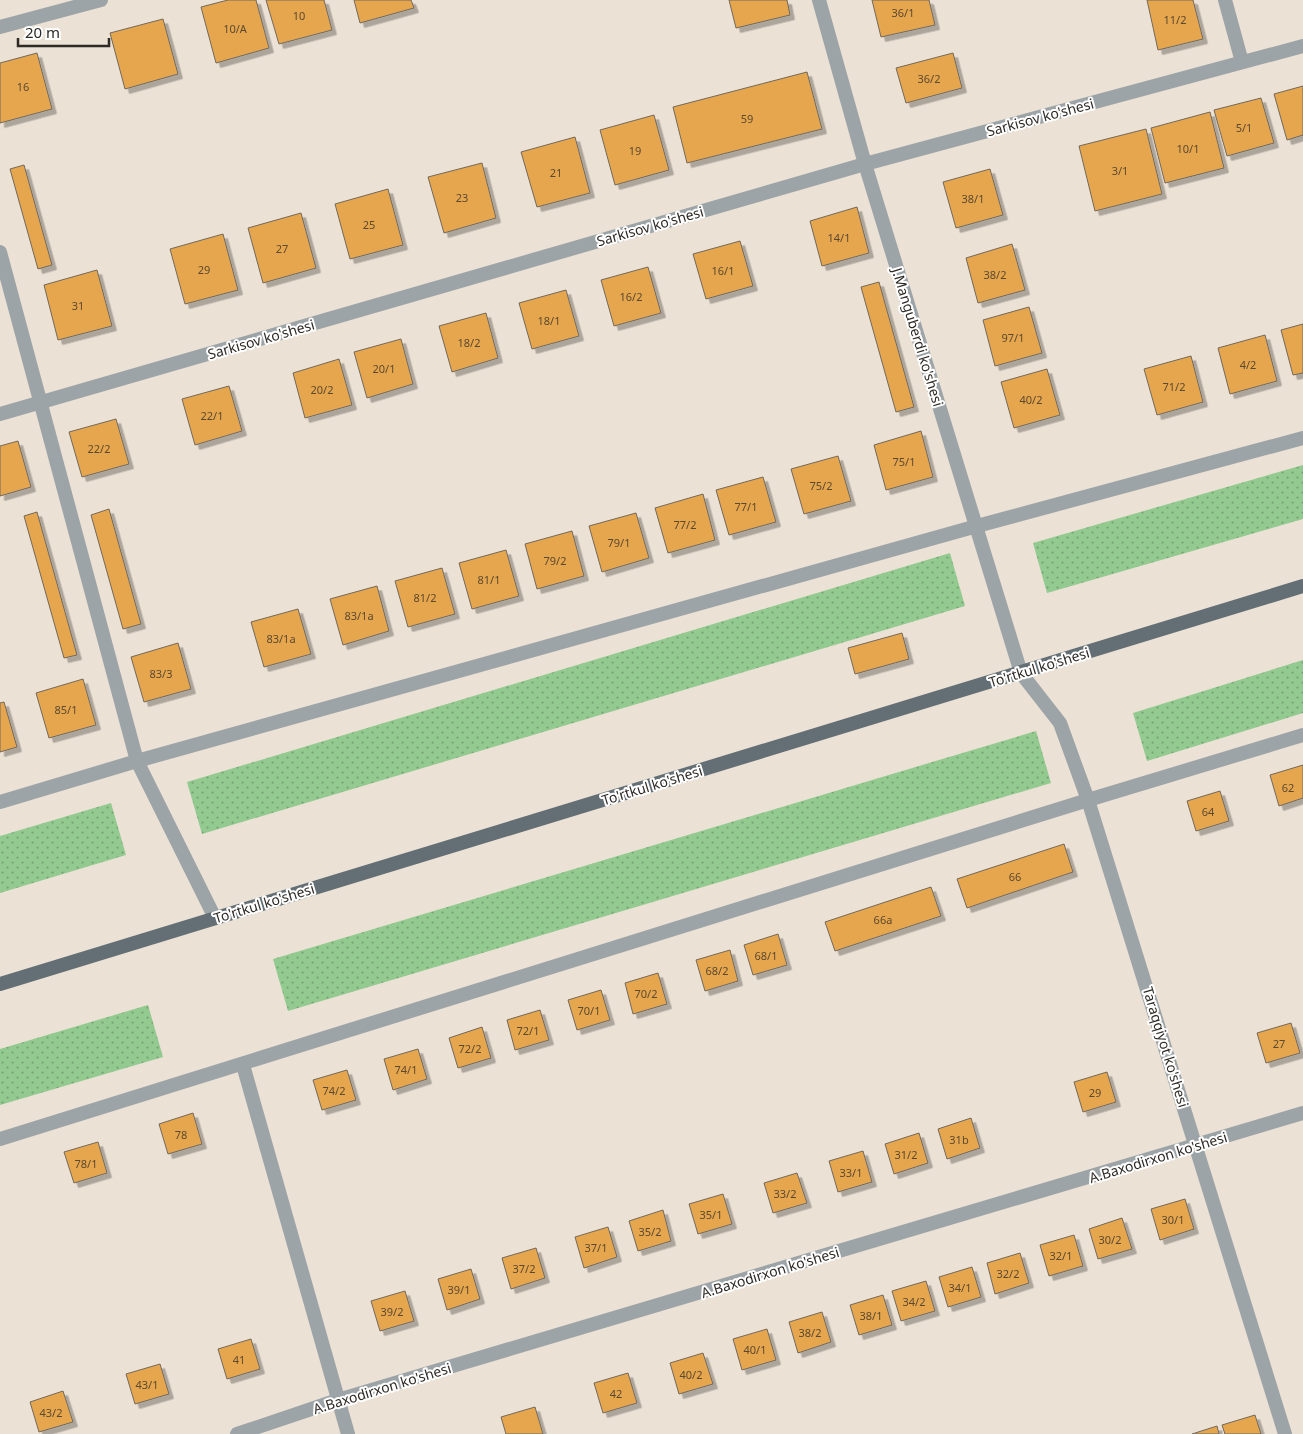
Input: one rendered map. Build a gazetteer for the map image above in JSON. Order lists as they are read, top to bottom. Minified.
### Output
{"streets":{"main road":["To'rtkul ko'shesi"],"street":["Sarkisov ko'shesi","J.Manguberdi ko'shesi","Taraqqiyot ko'shesi","A.Baxodirxon ko'shesi"]},"crossings":[["Sarkisov ko'shesi","J.Manguberdi ko'shesi"],["J.Manguberdi ko'shesi","To'rtkul ko'shesi"],["J.Manguberdi ko'shesi","Taraqqiyot ko'shesi"],["To'rtkul ko'shesi","Taraqqiyot ko'shesi"],["Taraqqiyot ko'shesi","A.Baxodirxon ko'shesi"]],"house_numbers":["36/1","10","11/2","10/A","36/2","16","59","5/1","10/1","19","3/1","21","23","38/1","25","14/1","27","29","16/1","38/2","16/2","31","18/1","97/1","18/2","4/2","20/1","71/2","20/2","40/2","22/1","22/2","75/1","75/2","77/1","77/2","79/1","79/2","81/1","81/2","83/1a","83/1a","83/3","85/1","62","64","66","66a","68/1","68/2","70/2","70/1","72/1","27","72/2","74/1","74/2","29","78","31b","31/2","78/1","33/1","33/2","35/1","30/1","35/2","30/2","37/1","32/1","37/2","32/2","34/1","39/1","34/2","39/2","38/1","38/2","40/1","41","40/2","43/1","42","43/2"],"scale_bar":"20 m"}
